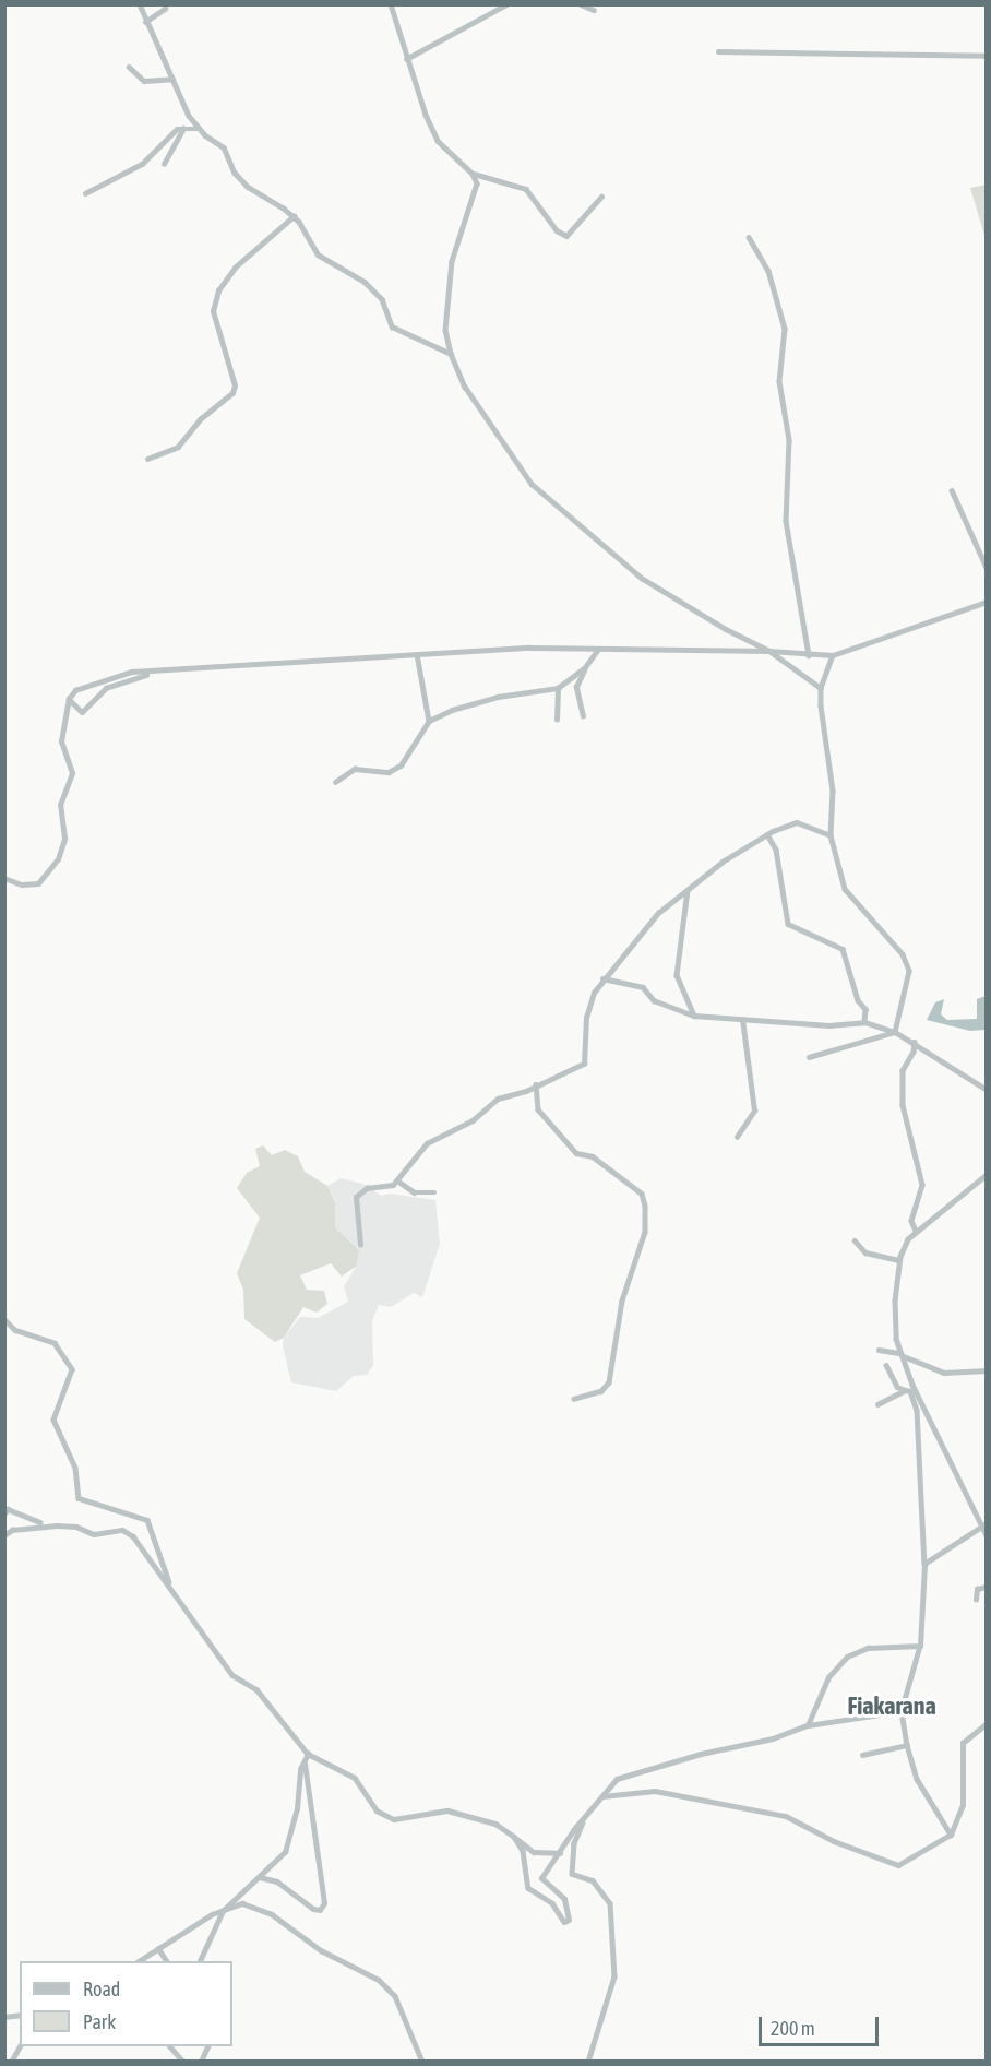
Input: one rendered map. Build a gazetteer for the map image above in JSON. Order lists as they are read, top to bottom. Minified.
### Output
{"districts":["Fiakarana"],"legend":["Road","Park"],"scale_bar":"200 m"}
